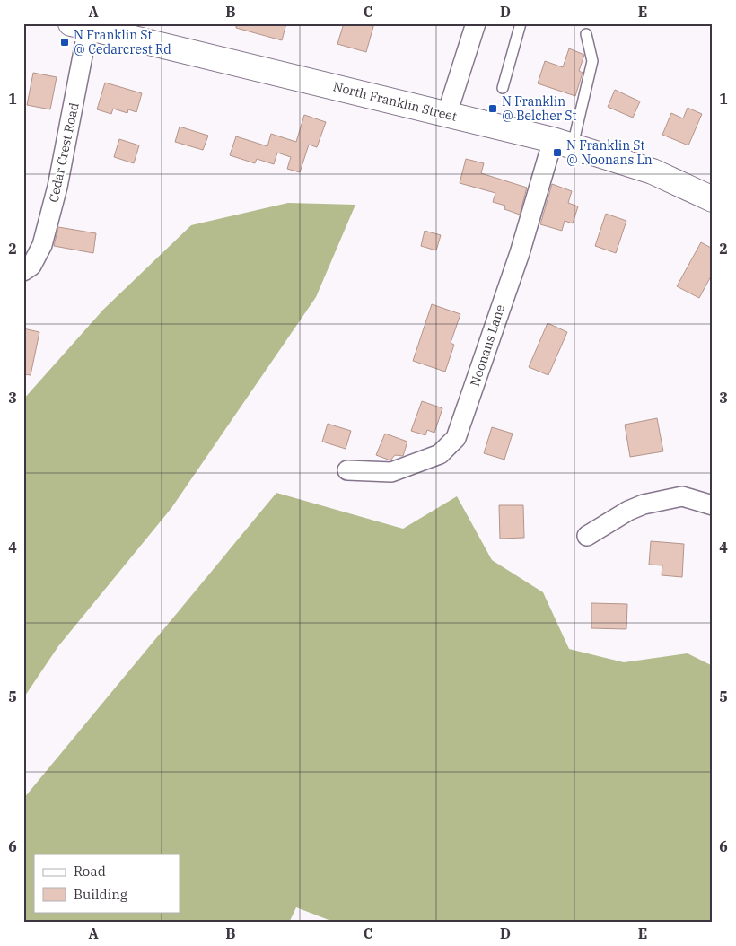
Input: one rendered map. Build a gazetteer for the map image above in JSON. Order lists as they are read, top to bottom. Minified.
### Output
{"streets":{"main road":["North Franklin Street"],"street":["Cedar Crest Road","Noonans Lane"]},"crossings":[["North Franklin Street","Cedar Crest Road"],["North Franklin Street","Noonans Lane"]],"places":{"transit":["N Franklin St @ Cedarcrest Rd","N Franklin @ Belcher St","N Franklin St @ Noonans Ln"]},"legend":["Road","Building"],"grid":{"columns":["A","B","C","D","E"],"rows":["1","2","3","4","5","6"]}}
